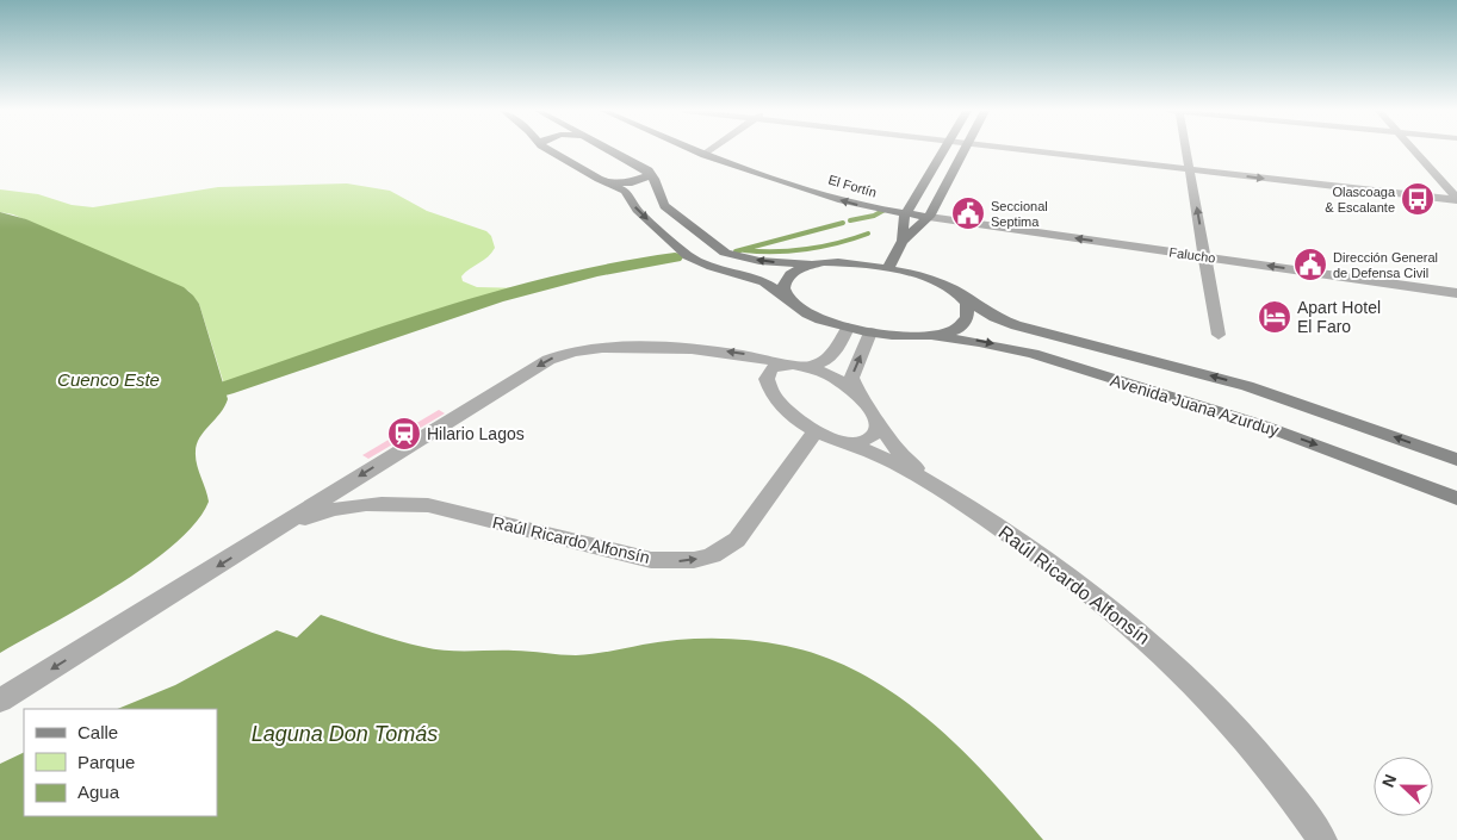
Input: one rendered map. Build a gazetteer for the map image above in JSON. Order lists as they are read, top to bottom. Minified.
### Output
{"streets":{"main road":["El Fortín","Avenida Juana Azurduy"],"street":["Falucho","Raúl Ricardo Alfonsín"]},"crossings":[["El Fortín","Falucho"]],"water":["Cuenco Este","Laguna Don Tomás"],"places":{"bus stop":["Olascoaga & Escalante"],"public building":["Seccional Septima","Dirección General de Defensa Civil"],"hotel":["Apart Hotel El Faro"],"station":["Hilario Lagos"]},"legend":["Calle","Parque","Agua"],"north":"left"}
